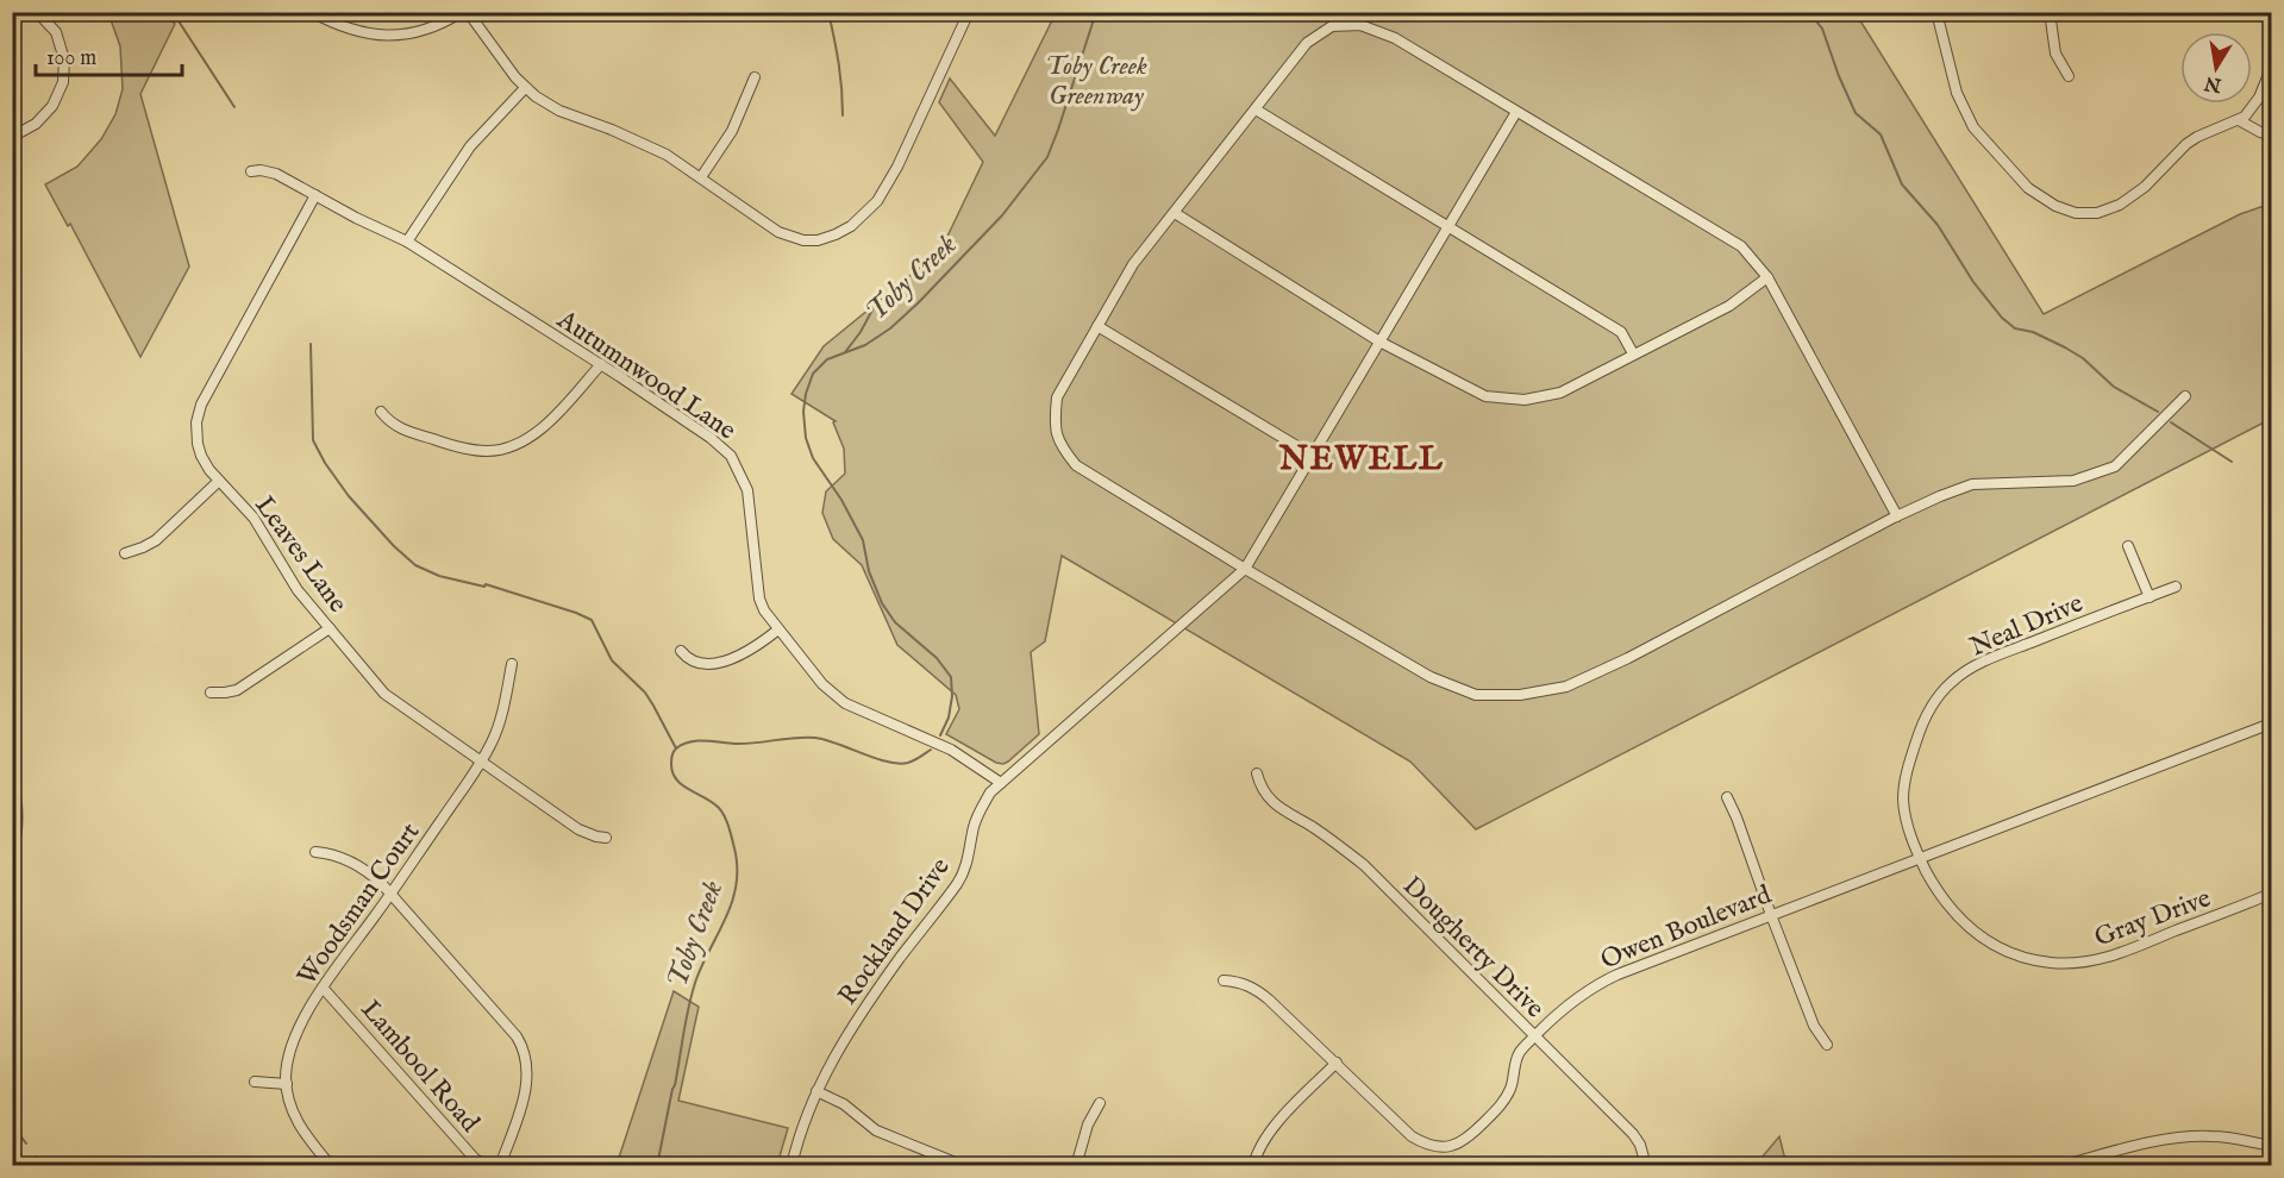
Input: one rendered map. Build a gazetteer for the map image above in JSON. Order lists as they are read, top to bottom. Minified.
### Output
{"streets":{"street":["Autumnwood Lane","Leaves Lane","Neal Drive","Woodsman Court","Gray Drive","Owen Boulevard","Rockland Drive","Dougherty Drive","Lambool Road"]},"crossings":[["Autumnwood Lane","Leaves Lane"],["Autumnwood Lane","Rockland Drive"],["Leaves Lane","Woodsman Court"],["Neal Drive","Gray Drive"],["Neal Drive","Owen Boulevard"],["Woodsman Court","Lambool Road"],["Gray Drive","Owen Boulevard"],["Owen Boulevard","Dougherty Drive"]],"districts":["NEWELL"],"water":["Toby Creek"],"parks":["Toby Creek Greenway"],"scale_bar":"100 m","north":"bottom"}
